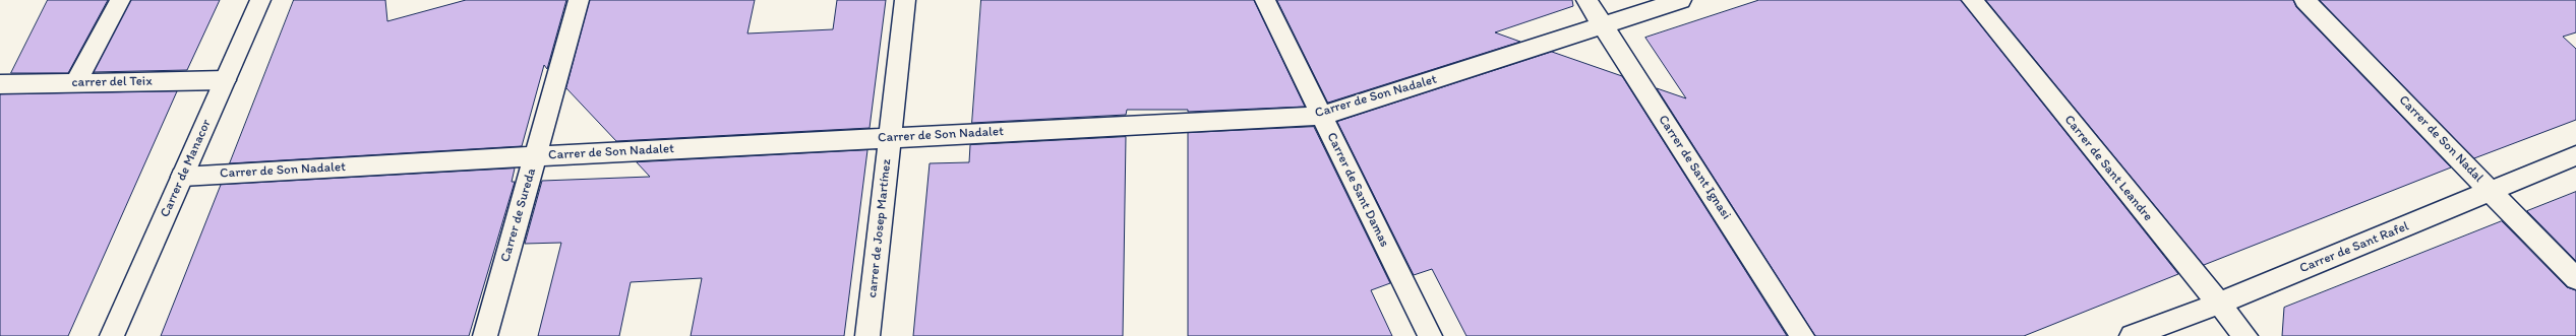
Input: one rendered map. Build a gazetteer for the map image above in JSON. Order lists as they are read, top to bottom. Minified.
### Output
{"streets":{"street":["carrer del Teix","Carrer de Son Nadalet","Carrer de Son Nadal","Carrer de Sant Ignasi","Carrer de Manacor","Carrer de Sant Leandre","Carrer de Sant Damas","Carrer de Sureda","carrer de Josep Martínez","Carrer de Sant Rafel"]},"crossings":[["carrer del Teix","Carrer de Manacor"],["Carrer de Son Nadalet","Carrer de Sant Ignasi"],["Carrer de Son Nadalet","Carrer de Manacor"],["Carrer de Son Nadalet","Carrer de Sant Damas"],["Carrer de Son Nadalet","Carrer de Sureda"],["Carrer de Son Nadalet","carrer de Josep Martínez"],["Carrer de Son Nadal","Carrer de Sant Rafel"],["Carrer de Sant Leandre","Carrer de Sant Rafel"]]}
